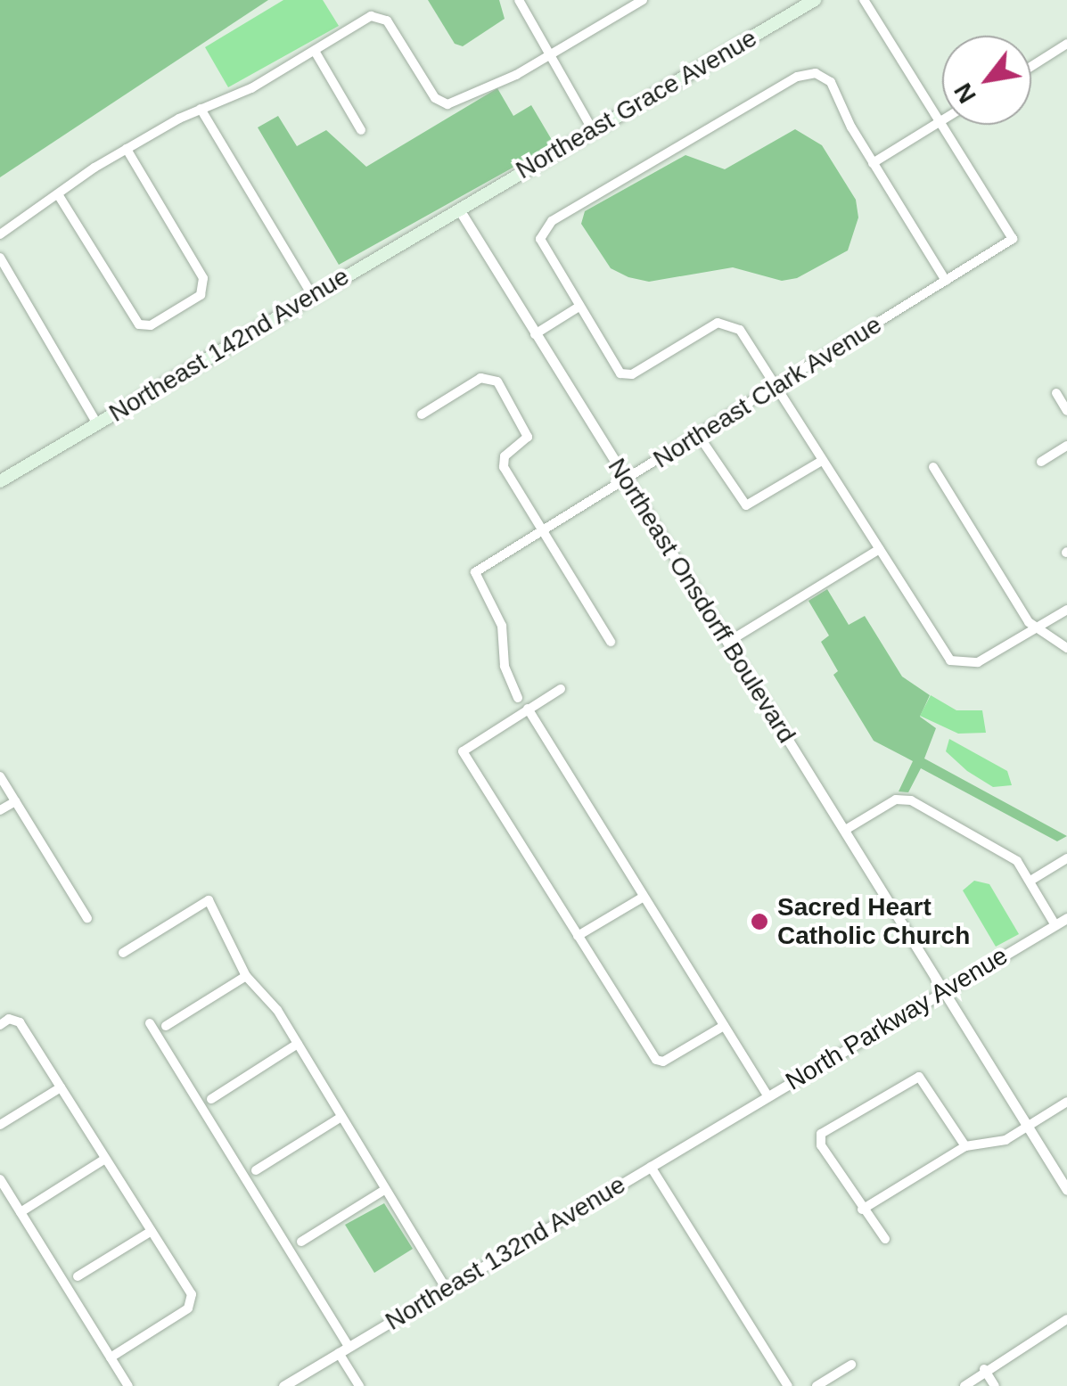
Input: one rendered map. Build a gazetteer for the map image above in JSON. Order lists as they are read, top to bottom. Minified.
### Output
{"streets":{"main road":["Northeast Grace Avenue","Northeast 142nd Avenue"],"street":["Northeast Clark Avenue","Northeast Onsdorff Boulevard","North Parkway Avenue","Northeast 132nd Avenue"]},"crossings":[["Northeast Grace Avenue","Northeast 142nd Avenue"],["Northeast Grace Avenue","Northeast Onsdorff Boulevard"],["Northeast 142nd Avenue","Northeast Onsdorff Boulevard"],["Northeast Clark Avenue","Northeast Onsdorff Boulevard"],["Northeast Onsdorff Boulevard","North Parkway Avenue"],["North Parkway Avenue","Northeast 132nd Avenue"]],"places":["Sacred Heart Catholic Church"],"north":"bottom left"}
